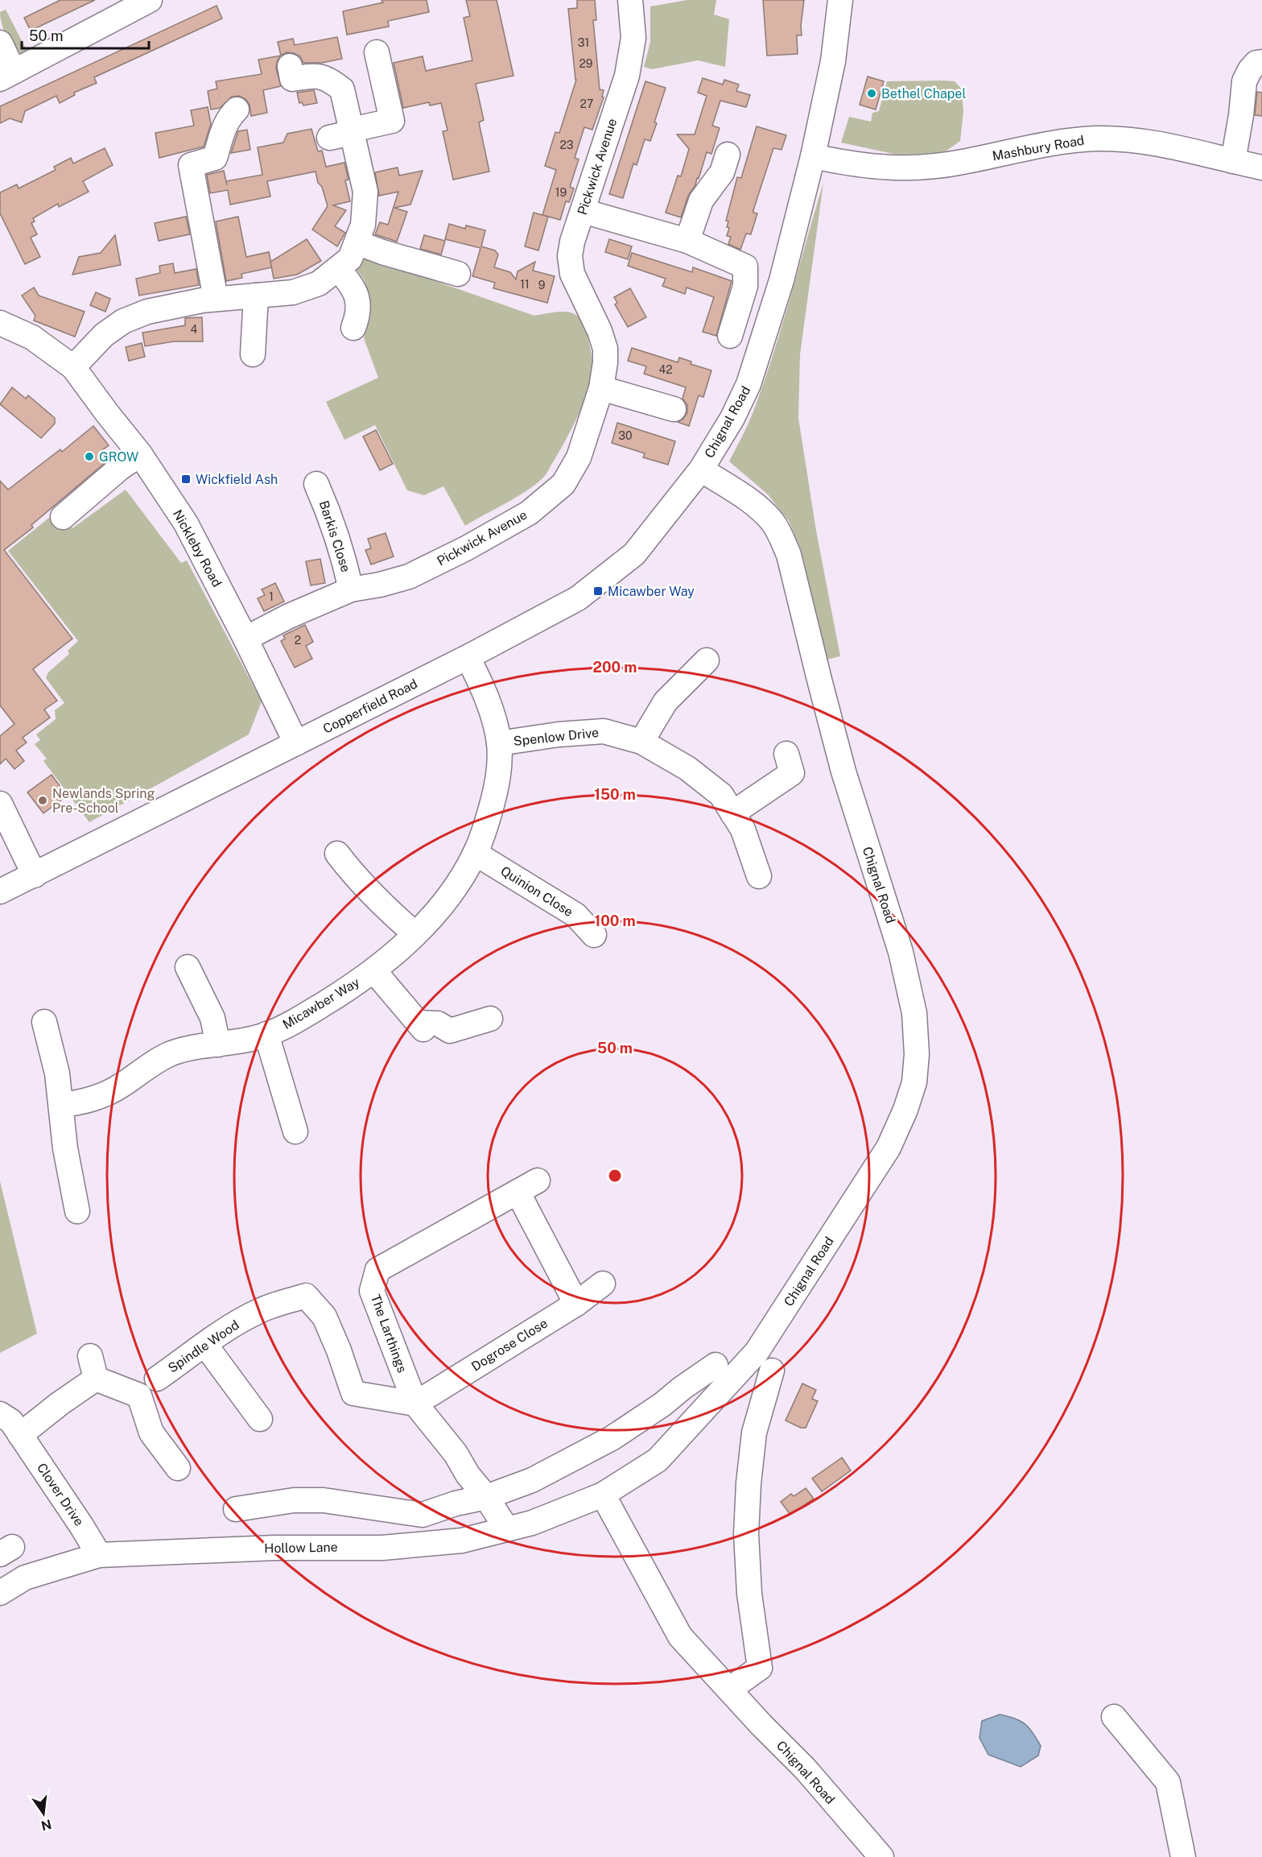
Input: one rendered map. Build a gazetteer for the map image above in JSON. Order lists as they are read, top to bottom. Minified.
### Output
{"streets":{"street":["Mashbury Road","Pickwick Avenue","Chignal Road","Barkis Close","Nickleby Road","Copperfield Road","Spenlow Drive","Quinion Close","Micawber Way","The Larthings","Dogrose Close","Spindle Wood","Clover Drive","Hollow Lane"]},"crossings":[["Mashbury Road","Chignal Road"],["Pickwick Avenue","Barkis Close"],["Pickwick Avenue","Nickleby Road"],["Chignal Road","Copperfield Road"],["Chignal Road","Hollow Lane"],["Nickleby Road","Copperfield Road"],["Copperfield Road","Micawber Way"],["Spenlow Drive","Micawber Way"],["Quinion Close","Micawber Way"],["The Larthings","Dogrose Close"],["The Larthings","Spindle Wood"],["The Larthings","Hollow Lane"],["Dogrose Close","Spindle Wood"],["Clover Drive","Hollow Lane"]],"places":{"other":["Bethel Chapel","GROW","Newlands Spring Pre-School"],"transit":["Wickfield Ash","Micawber Way"]},"house_numbers":["31","29","27","23","19","11","9","4","42","30","1","2"],"scale_bar":"50 m","north":"bottom","rings":["200 m","150 m","100 m","50 m"]}
